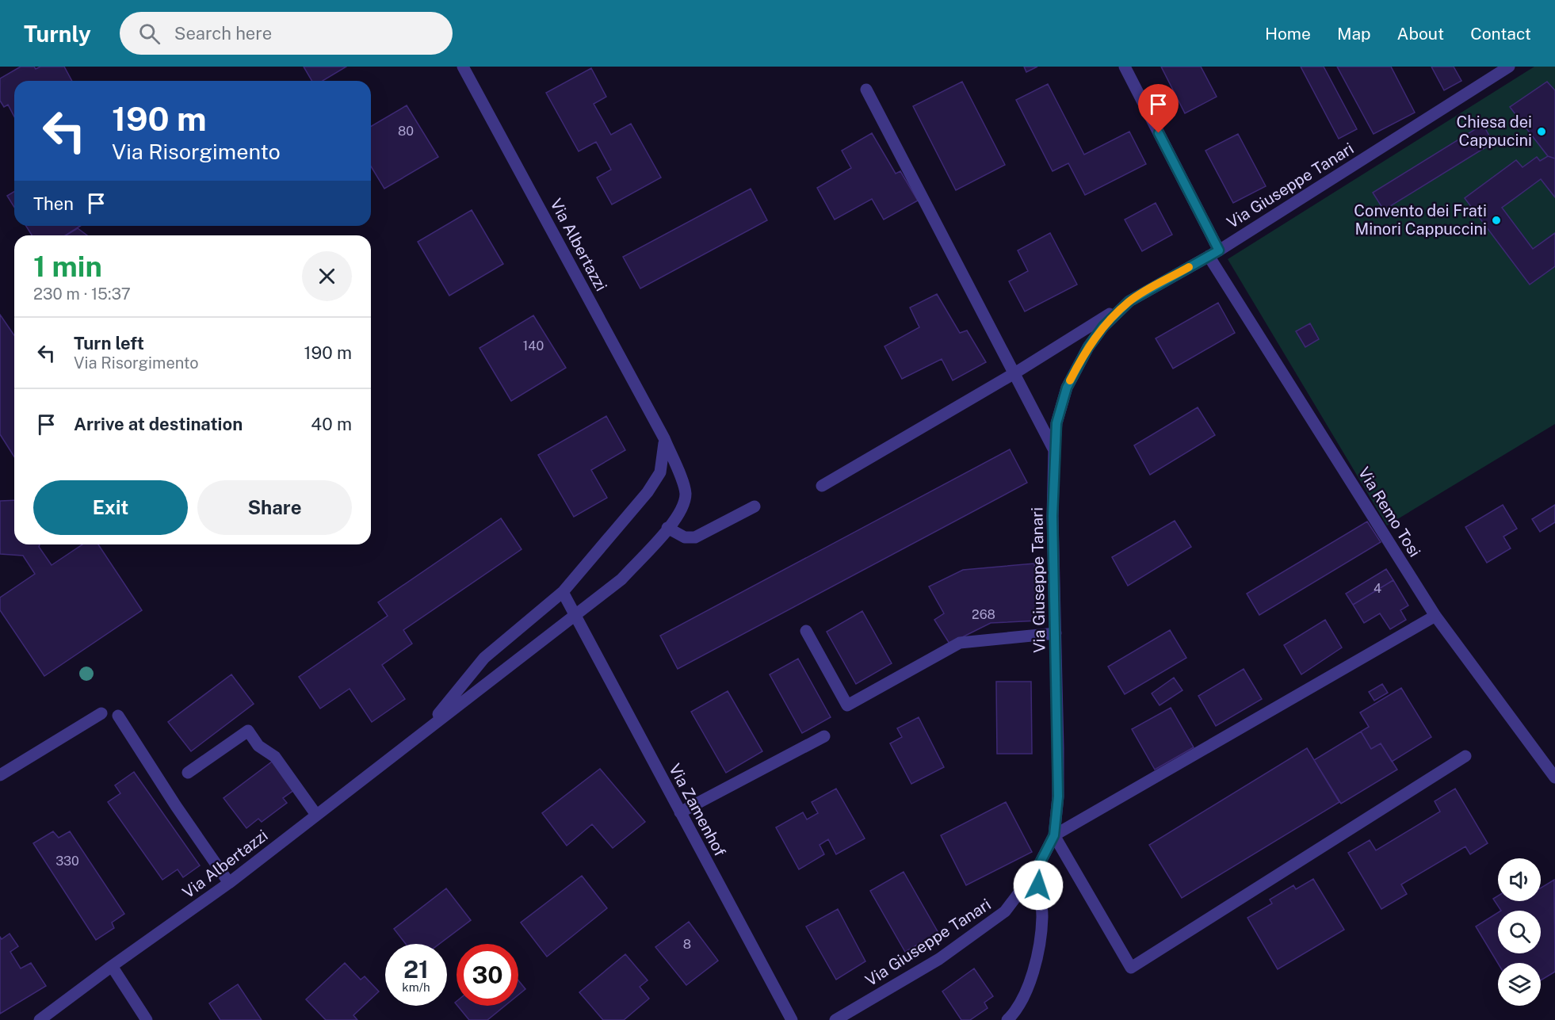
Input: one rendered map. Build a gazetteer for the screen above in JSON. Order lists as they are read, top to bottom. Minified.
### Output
{"streets":{"street":["Via Giuseppe Tanari","Via Albertazzi","Via Remo Tosi","Via Zamenhof"]},"crossings":[["Via Giuseppe Tanari","Via Remo Tosi"],["Via Albertazzi","Via Zamenhof"]],"places":["Chiesa dei Cappucini","Convento dei Frati Minori Cappuccini"],"house_numbers":["80","140","4","268","330","8"],"page":{"header":"Turnly","search":"Search here","nav":["Home","Map","About","Contact"],"turn":["190 m","Via Risorgimento"],"then":"Then","heading":["1 min","230 m · 15:37"],"list":[{"name":"Turn left","note":"Via Risorgimento","value":"190 m"},{"name":"Arrive at destination","value":"40 m"}],"buttons":["Exit","Share"],"speed":"21 km/h","limit":"30"}}
